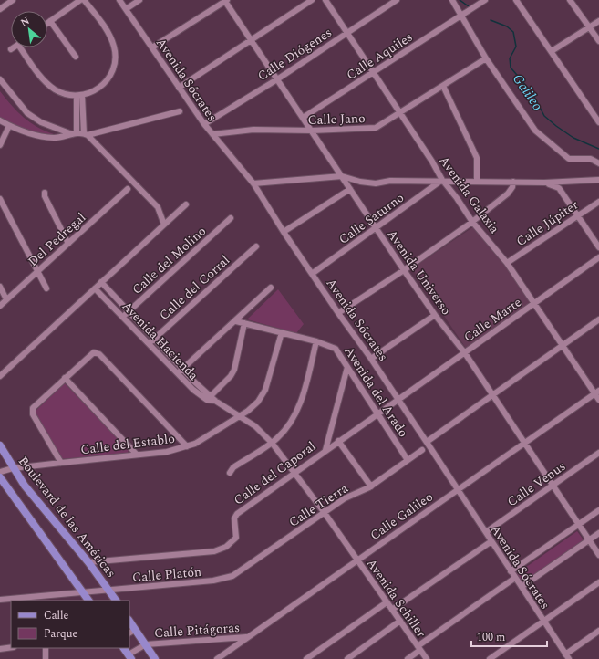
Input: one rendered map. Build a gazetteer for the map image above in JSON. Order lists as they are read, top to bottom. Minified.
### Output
{"streets":{"main road":["Boulevard de las Américas"],"street":["Calle Diógenes","Calle Aquiles","Avenida Sócrates","Calle Jano","Avenida Galaxia","Calle Saturno","Calle Júpiter","Del Pedregal","Calle del Molino","Avenida Universo","Calle del Corral","Calle Marte","Avenida Hacienda","Avenida del Arado","Calle del Establo","Calle del Caporal","Calle Venus","Calle Tierra","Calle Galileo","Calle Platón","Avenida Schiller","Calle Pitágoras"]},"crossings":[["Calle Diógenes","Avenida Sócrates"],["Calle Diógenes","Avenida Galaxia"],["Calle Diógenes","Avenida Universo"],["Calle Aquiles","Avenida Galaxia"],["Calle Aquiles","Avenida Universo"],["Avenida Sócrates","Calle Jano"],["Avenida Sócrates","Calle Saturno"],["Avenida Sócrates","Calle Marte"],["Avenida Sócrates","Calle del Caporal"],["Avenida Sócrates","Calle Venus"],["Avenida Sócrates","Calle Galileo"],["Calle Jano","Avenida Galaxia"],["Calle Jano","Avenida Universo"],["Avenida Galaxia","Calle Saturno"],["Avenida Galaxia","Calle Júpiter"],["Avenida Galaxia","Calle Marte"],["Avenida Galaxia","Calle Galileo"],["Calle Saturno","Avenida Universo"],["Calle del Molino","Avenida Hacienda"],["Avenida Universo","Calle Marte"],["Avenida Universo","Calle Venus"],["Avenida Universo","Calle Galileo"],["Calle del Corral","Avenida Hacienda"],["Calle Marte","Calle del Caporal"],["Avenida Hacienda","Calle del Establo"],["Avenida Hacienda","Calle del Caporal"],["Avenida Hacienda","Calle Tierra"],["Avenida Hacienda","Avenida Schiller"],["Avenida del Arado","Calle del Establo"],["Avenida del Arado","Calle del Caporal"],["Avenida del Arado","Calle Tierra"],["Calle del Establo","Boulevard de las Américas"],["Calle del Caporal","Boulevard de las Américas"],["Calle Tierra","Calle Platón"],["Calle Tierra","Avenida Schiller"],["Calle Galileo","Avenida Schiller"],["Calle Galileo","Calle Pitágoras"],["Boulevard de las Américas","Calle Platón"]],"water":["Galileo"],"legend":["Calle","Parque"],"scale_bar":"100 m","north":"top left"}
